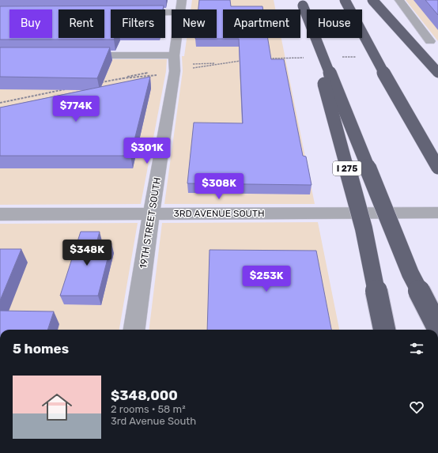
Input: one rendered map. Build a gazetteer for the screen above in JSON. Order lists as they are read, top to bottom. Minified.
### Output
{"streets":{"highway":["I 275"],"street":["3RD AVENUE SOUTH","19TH STREET SOUTH"]},"crossings":[["3RD AVENUE SOUTH","19TH STREET SOUTH"]],"page":{"chip":["Buy","Rent","Filters","New","Apartment","House"],"price":["$774K","$301K","$308K","$348K","$253K"],"heading":"5 homes","list":[{"name":"$348,000","note":"2 rooms · 58 m² · 3rd Avenue South"}]}}
